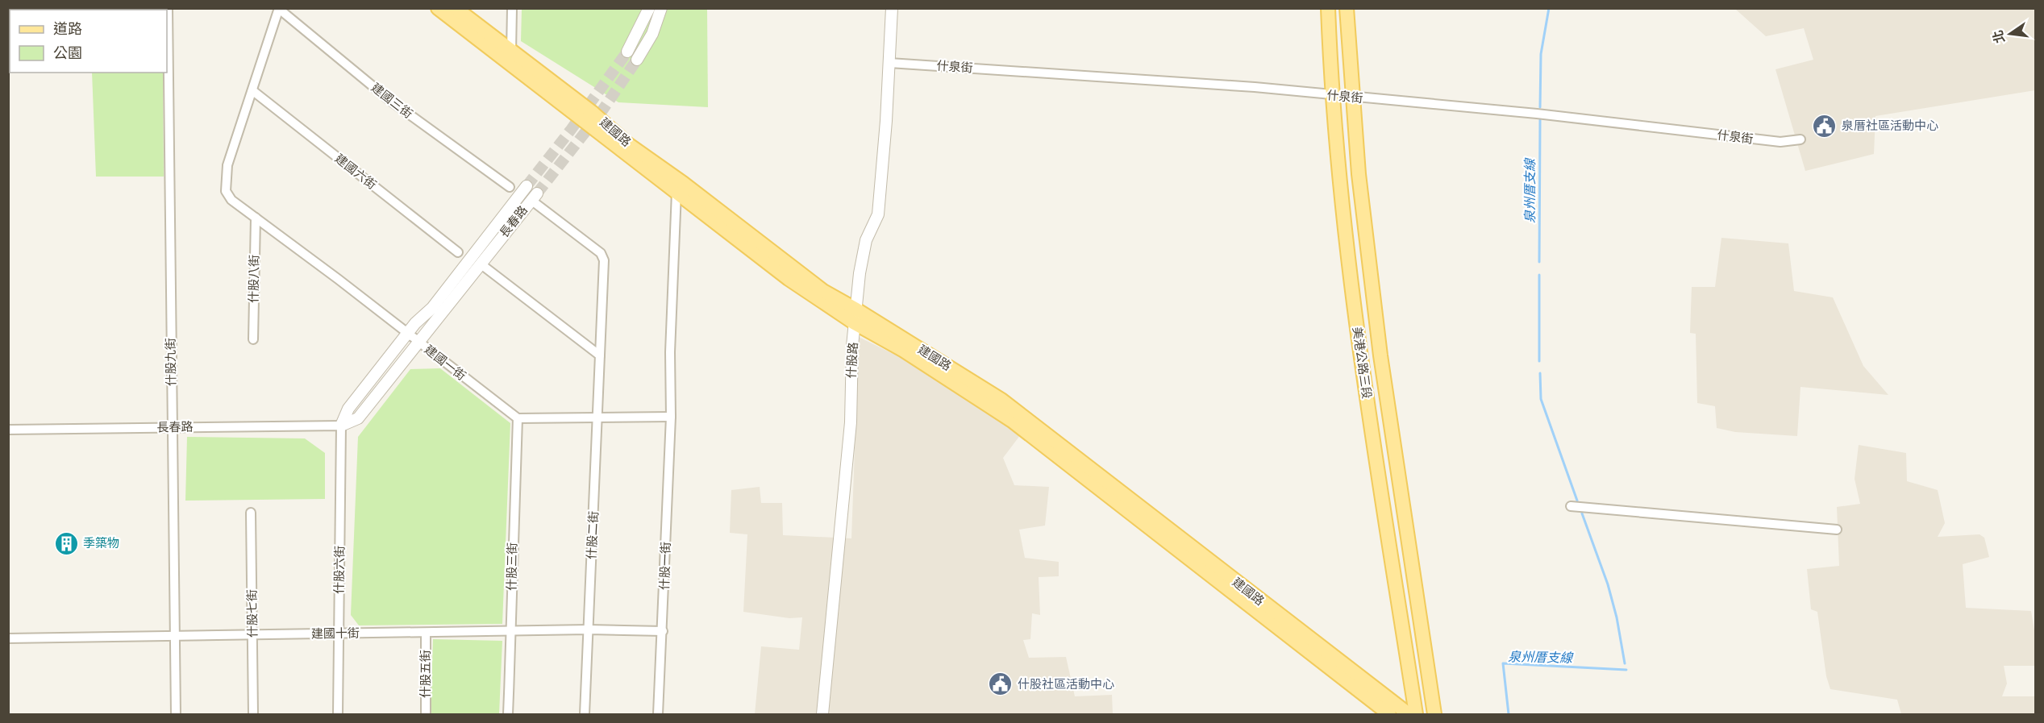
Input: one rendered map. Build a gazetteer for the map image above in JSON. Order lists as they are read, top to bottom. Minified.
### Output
{"streets":{"main road":["建國路","美港公路三段"],"street":["什泉街","建國三街","建國六街","長春路","什股八街","什股路","什股九街","建國一街","什股二街","什股一街","什股三街","什股六街","什股七街","建國十街","什股五街"]},"crossings":[["什泉街","什股路"],["什泉街","美港公路三段"],["建國三街","建國一街"],["建國路","什股路"],["建國六街","建國一街"],["長春路","什股九街"],["長春路","建國一街"],["長春路","什股六街"],["什股八街","建國一街"],["什股九街","建國十街"],["建國一街","什股三街"],["什股二街","建國十街"],["什股一街","建國十街"],["什股三街","建國十街"],["什股六街","建國十街"],["什股七街","建國十街"],["建國十街","什股五街"]],"water":["泉州厝支線"],"places":{"public building":["泉厝社區活動中心","什股社區活動中心"],"building":["季築物"]},"legend":["道路","公園"],"north":"left"}
